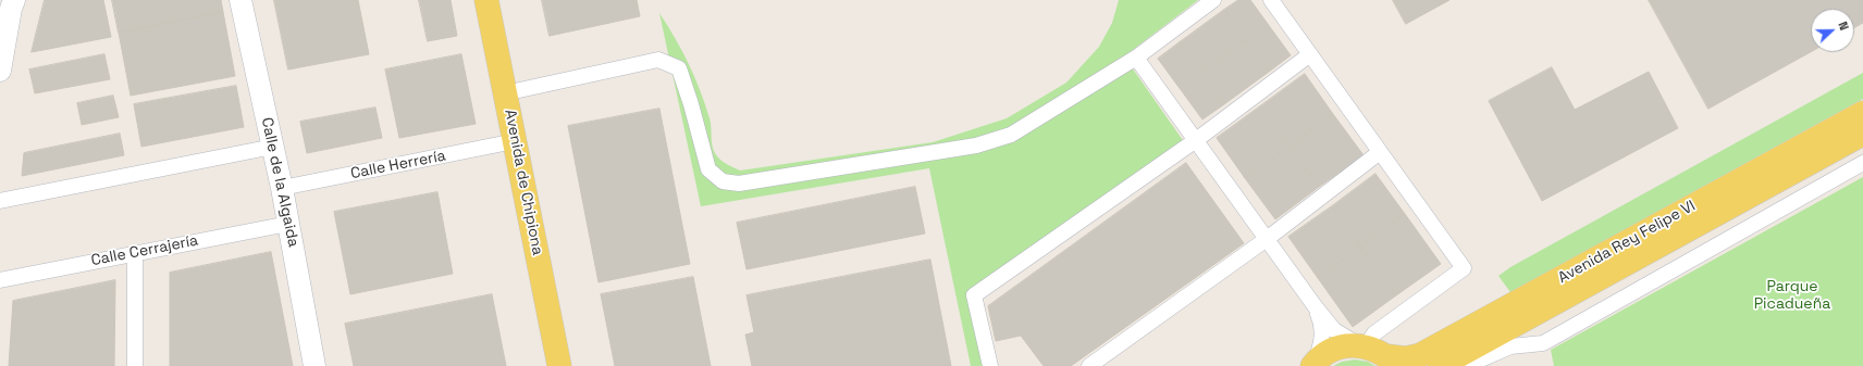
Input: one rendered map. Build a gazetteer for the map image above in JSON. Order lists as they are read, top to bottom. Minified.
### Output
{"streets":{"main road":["Avenida de Chipiona","Avenida Rey Felipe VI"],"street":["Calle Herrería","Calle de la Algaida","Calle Cerrajería"]},"crossings":[["Calle Herrería","Calle de la Algaida"],["Calle Herrería","Avenida de Chipiona"],["Calle de la Algaida","Calle Cerrajería"]],"parks":["Parque Picadueña"],"north":"right"}
